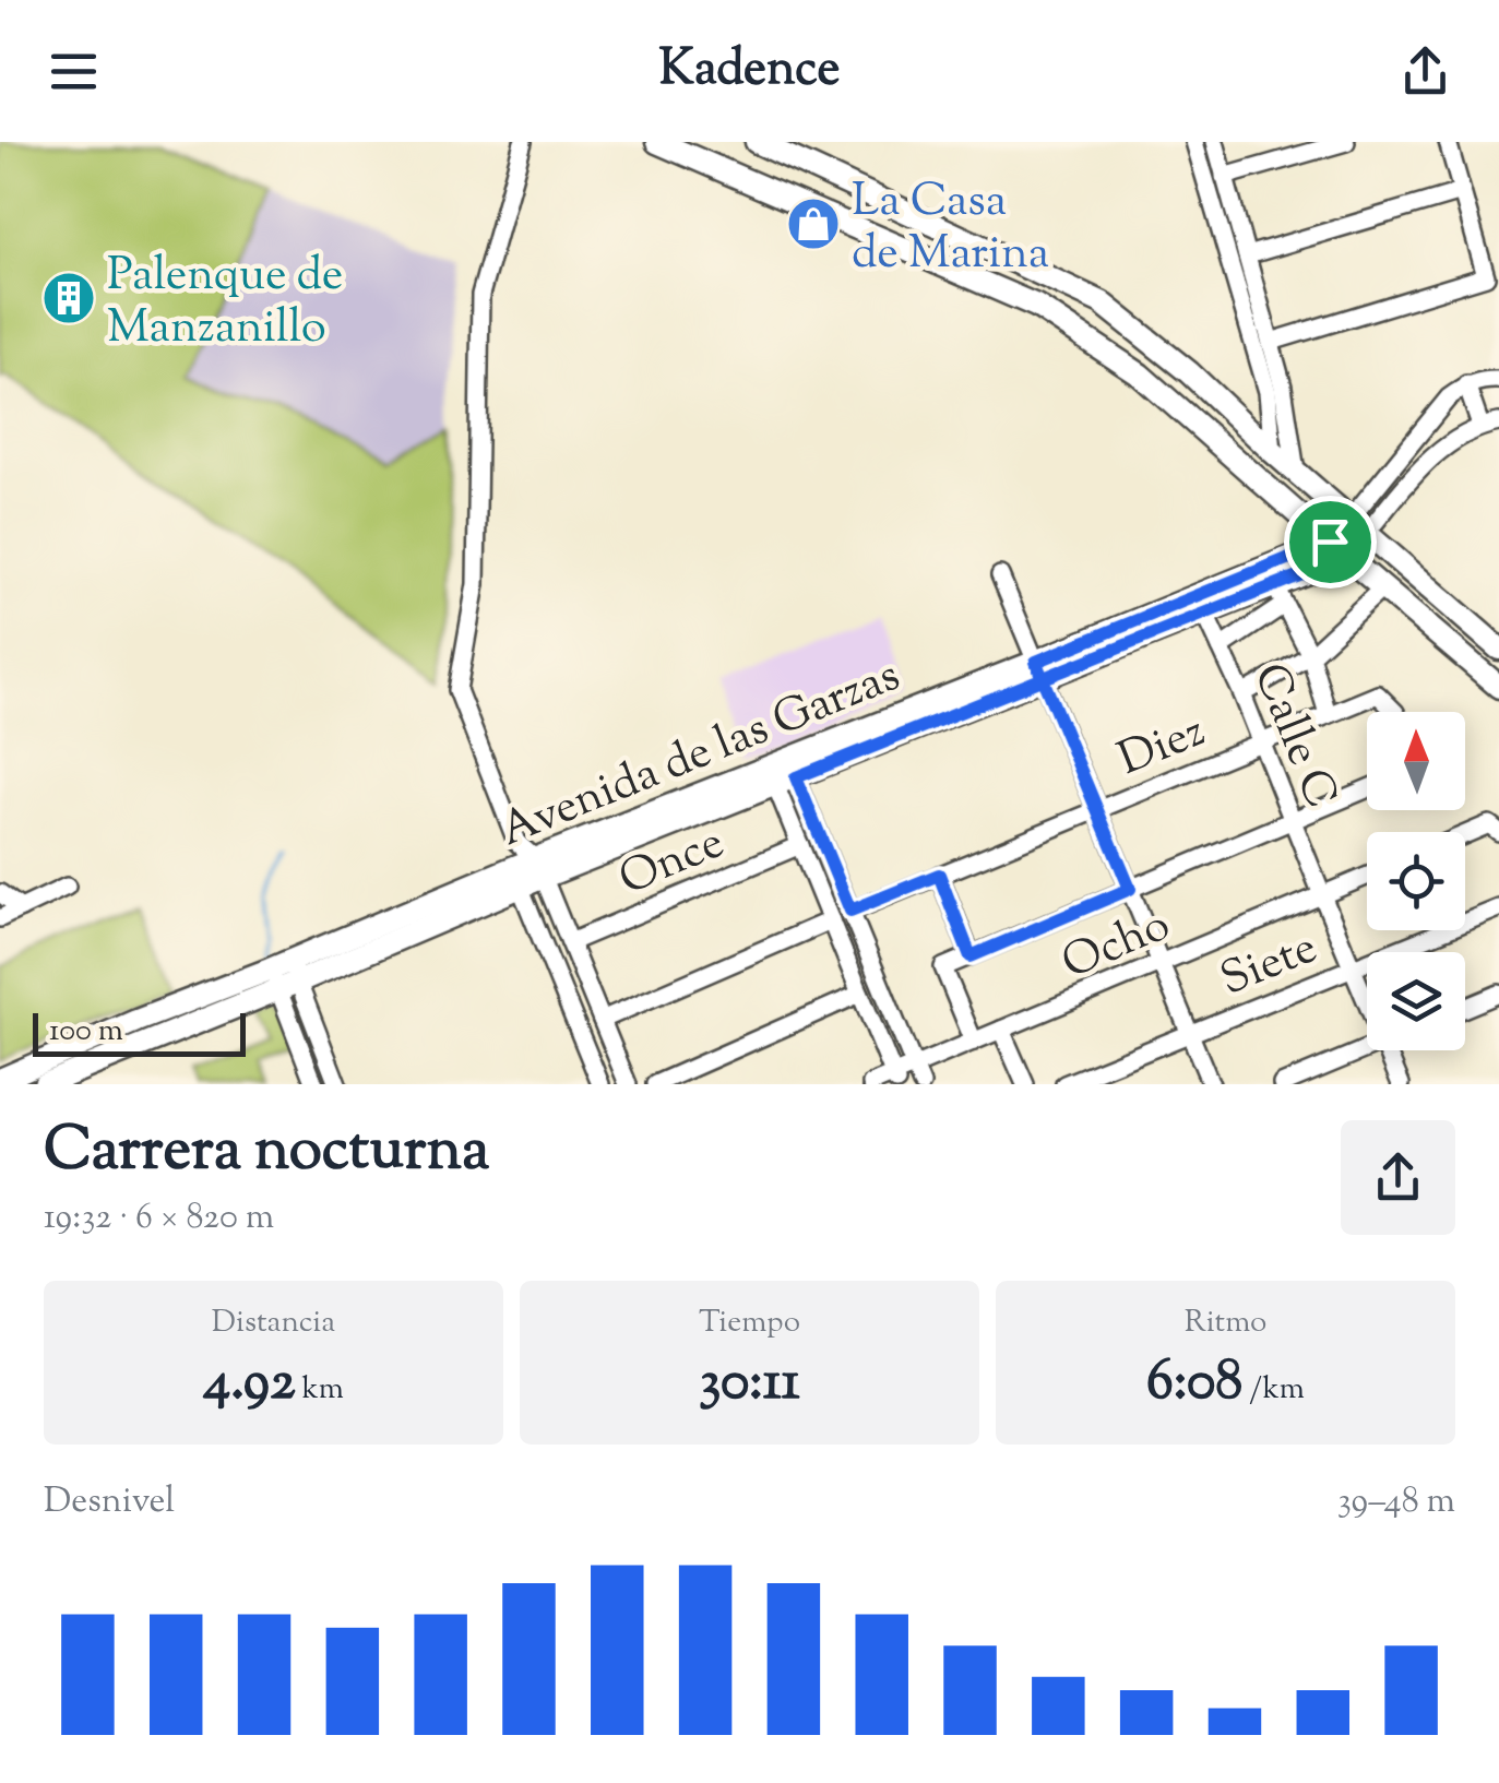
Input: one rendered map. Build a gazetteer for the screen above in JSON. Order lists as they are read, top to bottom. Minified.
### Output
{"streets":{"main road":["Avenida de las Garzas"],"street":["Calle C","Diez","Once","Ocho","Siete"]},"crossings":[["Calle C","Diez"],["Calle C","Avenida de las Garzas"],["Calle C","Ocho"],["Calle C","Siete"]],"places":{"shop":["La Casa de Marina"],"building":["Palenque de Manzanillo"]},"scale_bar":"100 m","north":"top","page":{"header":"Kadence","scale":"100 m","heading":["Carrera nocturna","19:32 · 6 × 820 m"],"stats":[["Distancia","4.92 km"],["Tiempo","30:11"],["Ritmo","6:08 /km"]],"chart":["Desnivel","39–48 m"]}}
